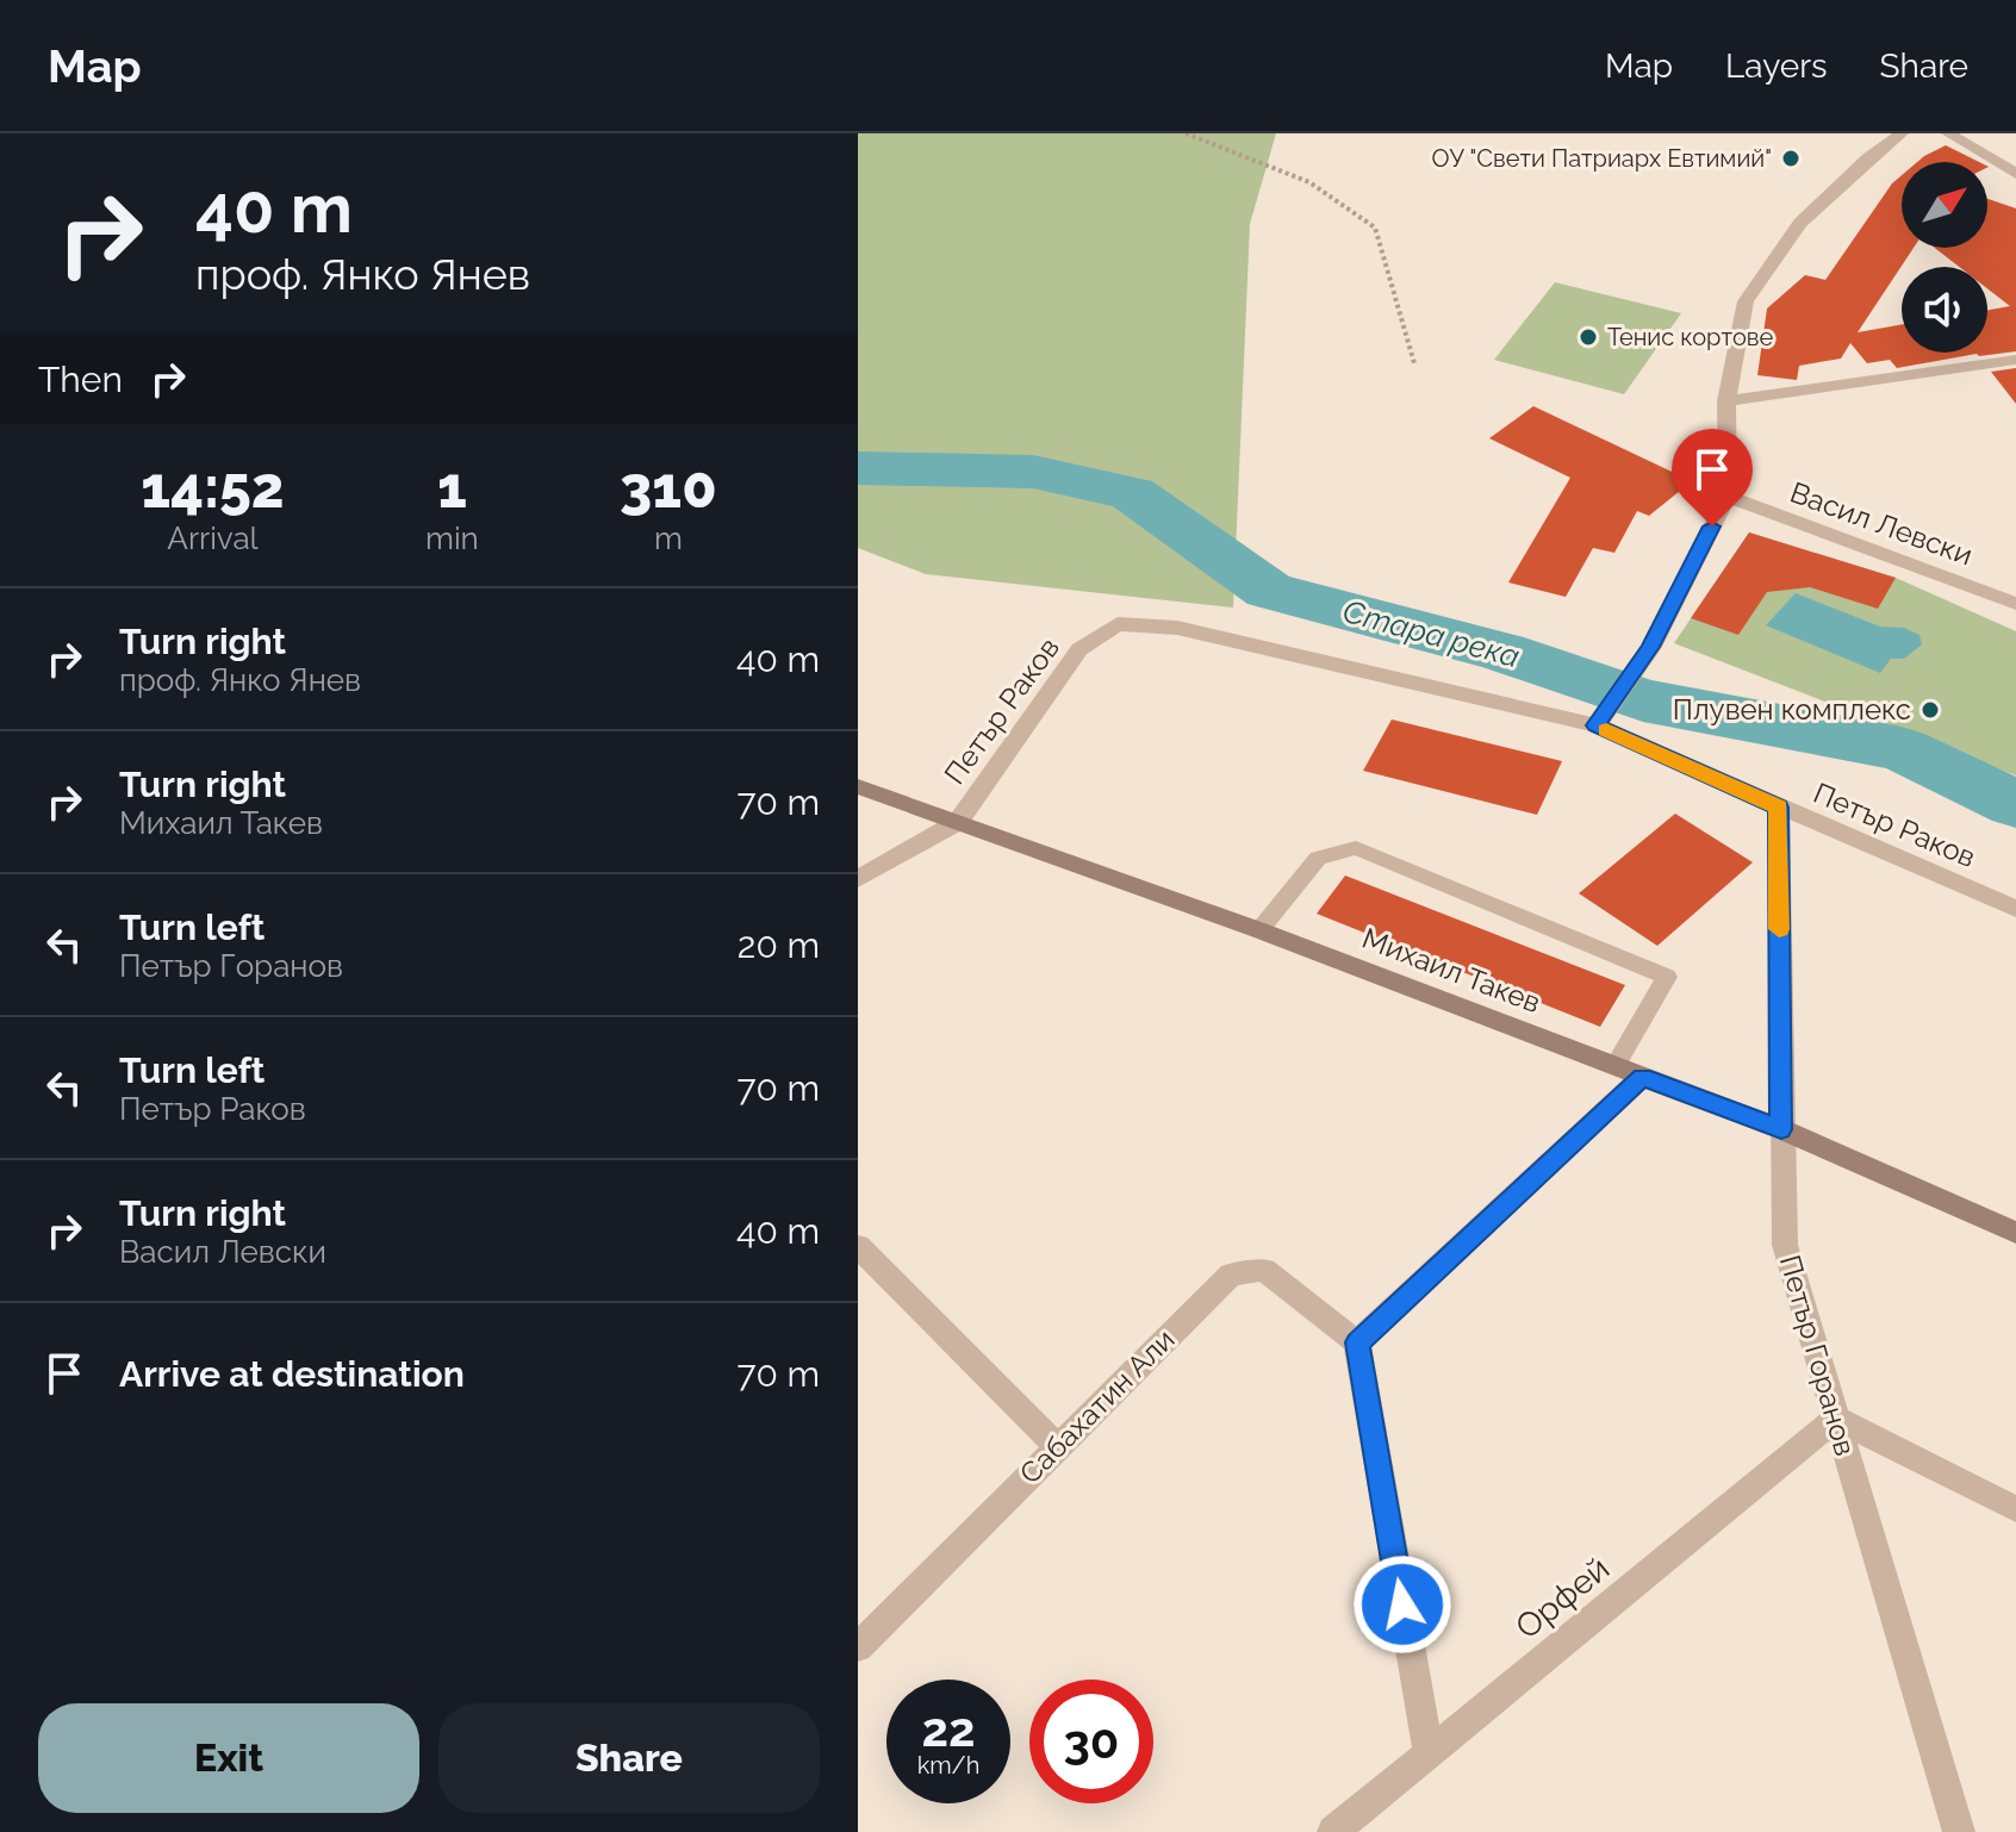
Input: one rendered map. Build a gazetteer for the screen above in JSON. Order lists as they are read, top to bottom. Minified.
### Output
{"streets":{"main road":["Михаил Такев"],"street":["Васил Левски","Петър Раков","Петър Горанов","Сабахатин Али","Орфей"]},"crossings":[["Петър Раков","Михаил Такев"],["Петър Раков","Петър Горанов"],["Михаил Такев","Петър Горанов"],["Петър Горанов","Орфей"]],"water":["Стара река"],"places":["ОУ \"Свети Патриарх Евтимий\"","Тенис кортове","Плувен комплекс"],"north":"top right","page":{"header":"Map","nav":["Map","Layers","Share"],"turn":["40 m","проф. Янко Янев"],"then":"Then","eta":["14:52","Arrival","1","min","310","m"],"list":[{"name":"Turn right","note":"проф. Янко Янев","value":"40 m"},{"name":"Turn right","note":"Михаил Такев","value":"70 m"},{"name":"Turn left","note":"Петър Горанов","value":"20 m"},{"name":"Turn left","note":"Петър Раков","value":"70 m"},{"name":"Turn right","note":"Васил Левски","value":"40 m"},{"name":"Arrive at destination","value":"70 m"}],"speed":"22 km/h","limit":"30","buttons":["Exit","Share"]}}
